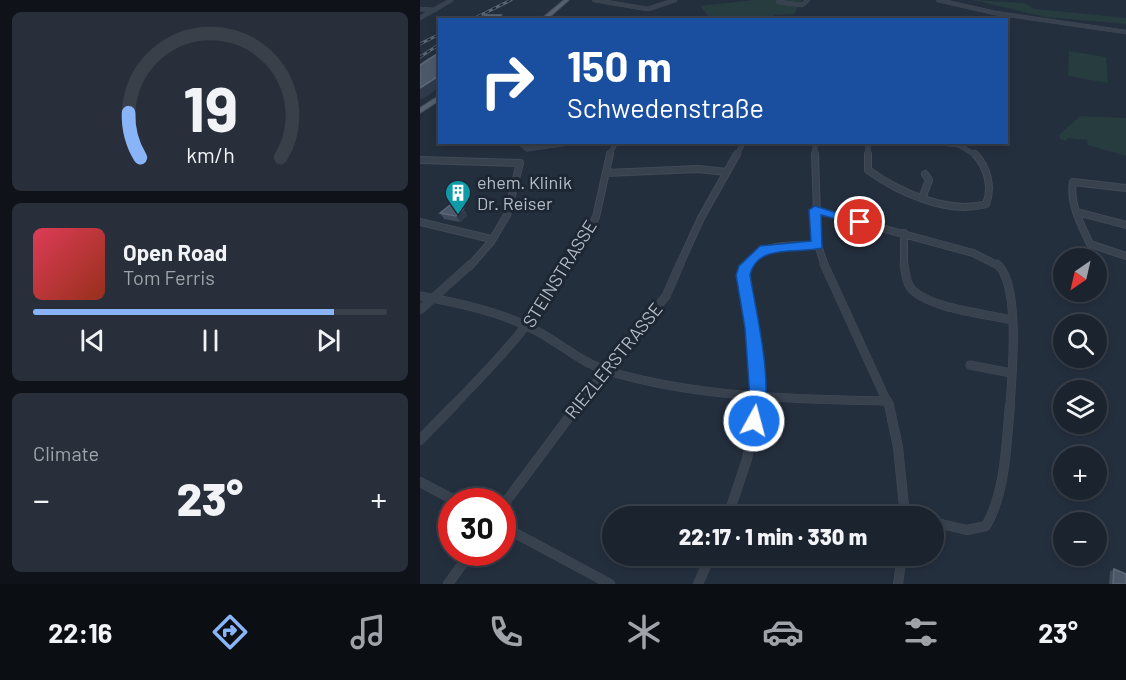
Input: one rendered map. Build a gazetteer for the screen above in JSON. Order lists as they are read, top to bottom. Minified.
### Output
{"streets":{"street":["STEINSTRASSE","RIEZLERSTRASSE"]},"places":{"building":["ehem. Klinik Dr. Reiser"]},"north":"bottom left","page":{"turn":["150 m","Schwedenstraße"],"song":["Open Road","Tom Ferris"],"map_buttons":["+","−"],"tile":"Climate","heat":["−","23°","+"],"limit":"30","trip":"22:17 · 1 min · 330 m","tabs":["22:16","23°"],"gauge":["19","km/h"]}}
